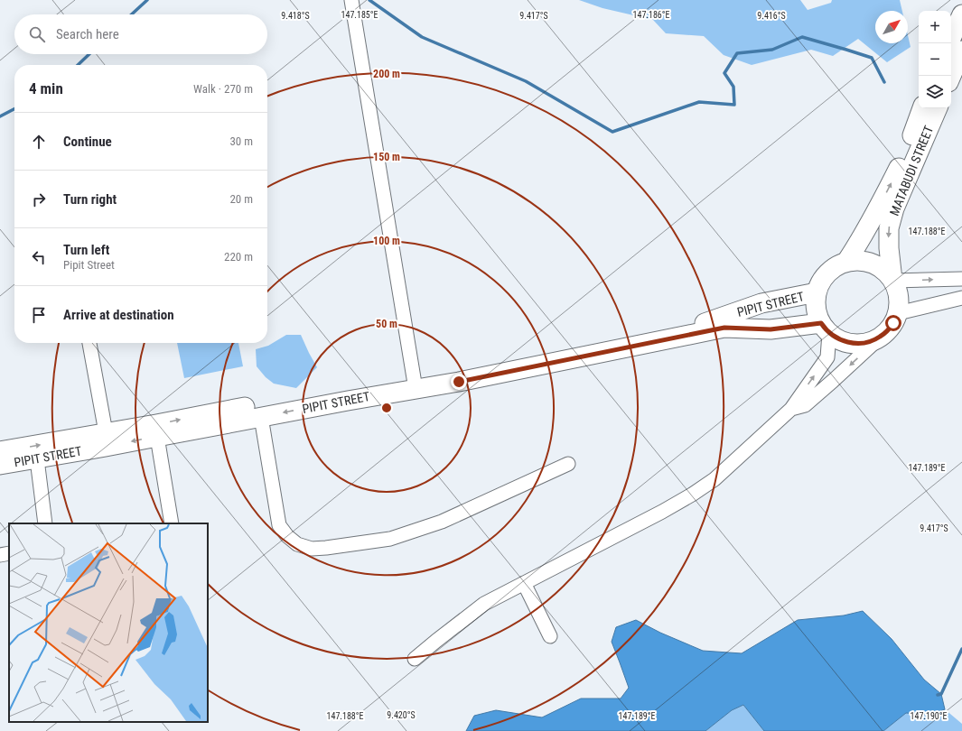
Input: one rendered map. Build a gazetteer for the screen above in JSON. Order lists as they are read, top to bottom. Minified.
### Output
{"streets":{"main road":["MATABUDI STREET","PIPIT STREET"]},"crossings":[["MATABUDI STREET","PIPIT STREET"]],"north":"top right","page":{"map_buttons":["+","−"],"search":"Search here","heading":["4 min","Walk · 270 m"],"list":[["Continue","30 m"],["Turn right","20 m"],["Turn left","Pipit Street","220 m"],"Arrive at destination"]},"coordinates":["147.185°E","147.186°E","9.418°S","9.417°S","9.416°S","147.188°E","147.189°E","9.420°S","147.190°E"],"rings":["200 m","150 m","100 m","50 m"]}
